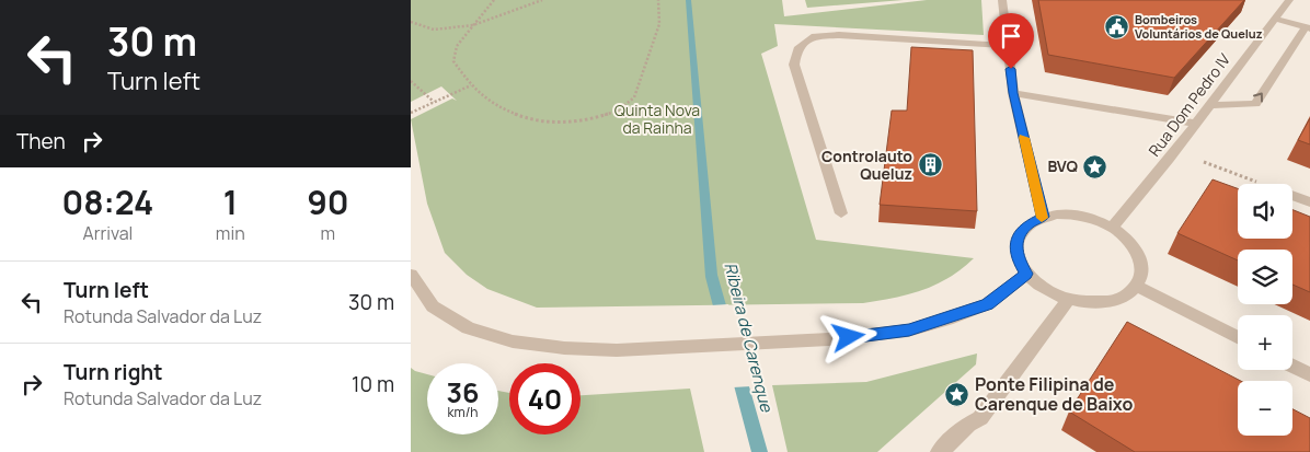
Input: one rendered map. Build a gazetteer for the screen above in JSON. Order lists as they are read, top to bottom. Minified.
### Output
{"streets":{"street":["Rua Dom Pedro IV"]},"water":["Ribeira de Carenque"],"parks":["Quinta Nova da Rainha"],"places":{"public building":["Bombeiros Voluntários de Queluz"],"building":["Controlauto Queluz"],"place":["BVQ","Ponte Filipina de Carenque de Baixo"]},"page":{"turn":["30 m","Turn left"],"then":"Then","eta":["08:24","Arrival","1","min","90","m"],"map_buttons":["+","−"],"list":[{"name":"Turn left","note":"Rotunda Salvador da Luz","value":"30 m"},{"name":"Turn right","note":"Rotunda Salvador da Luz","value":"10 m"}],"speed":"36 km/h","limit":"40"}}
